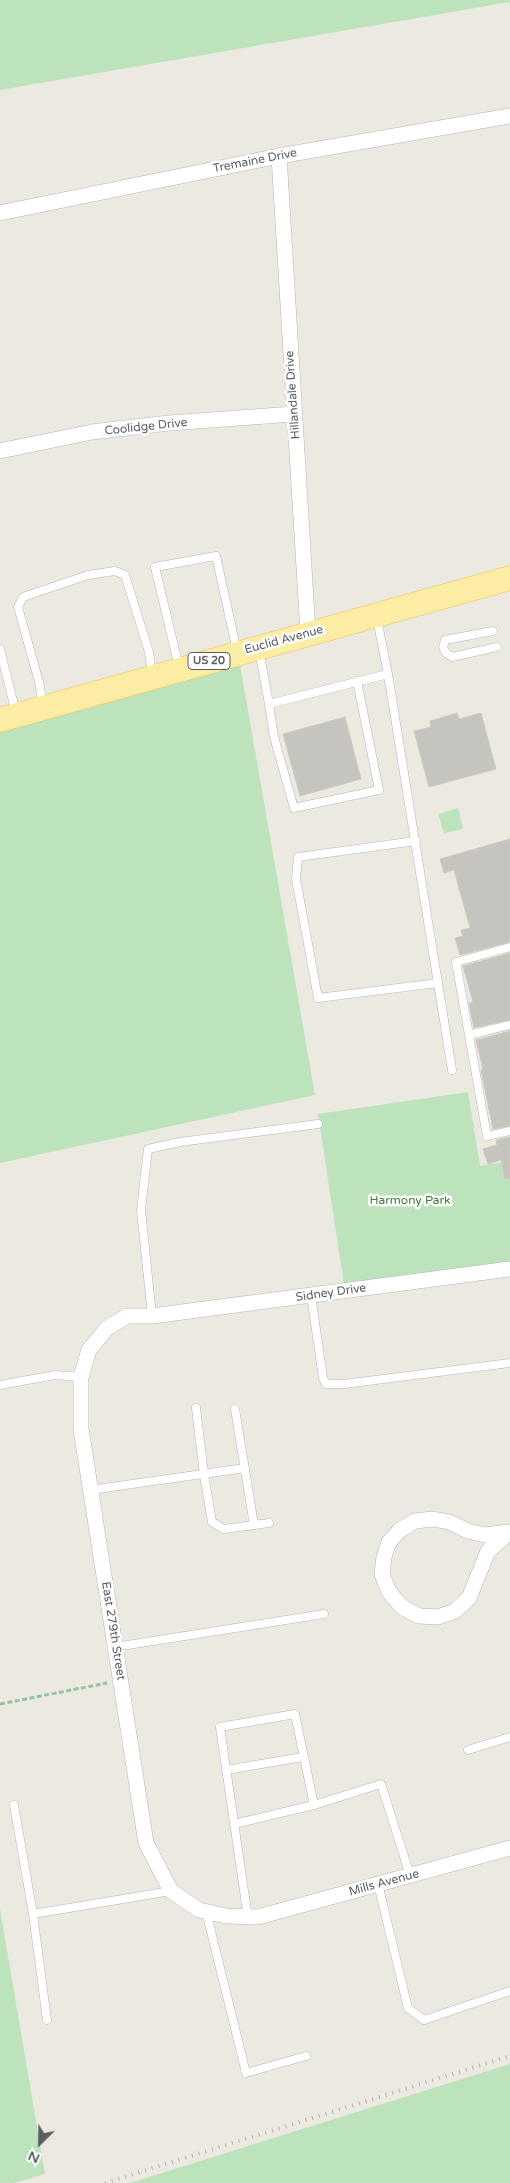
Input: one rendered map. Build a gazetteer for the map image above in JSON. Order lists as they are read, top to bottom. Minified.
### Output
{"streets":{"main road":["Euclid Avenue","US 20"],"street":["Tremaine Drive","Hillandale Drive","Coolidge Drive","Sidney Drive","East 279th Street","Mills Avenue"]},"crossings":[["Tremaine Drive","Hillandale Drive"],["Hillandale Drive","Coolidge Drive"],["Hillandale Drive","Euclid Avenue"],["Sidney Drive","East 279th Street"],["East 279th Street","Mills Avenue"]],"parks":["Harmony Park"],"north":"bottom left"}
